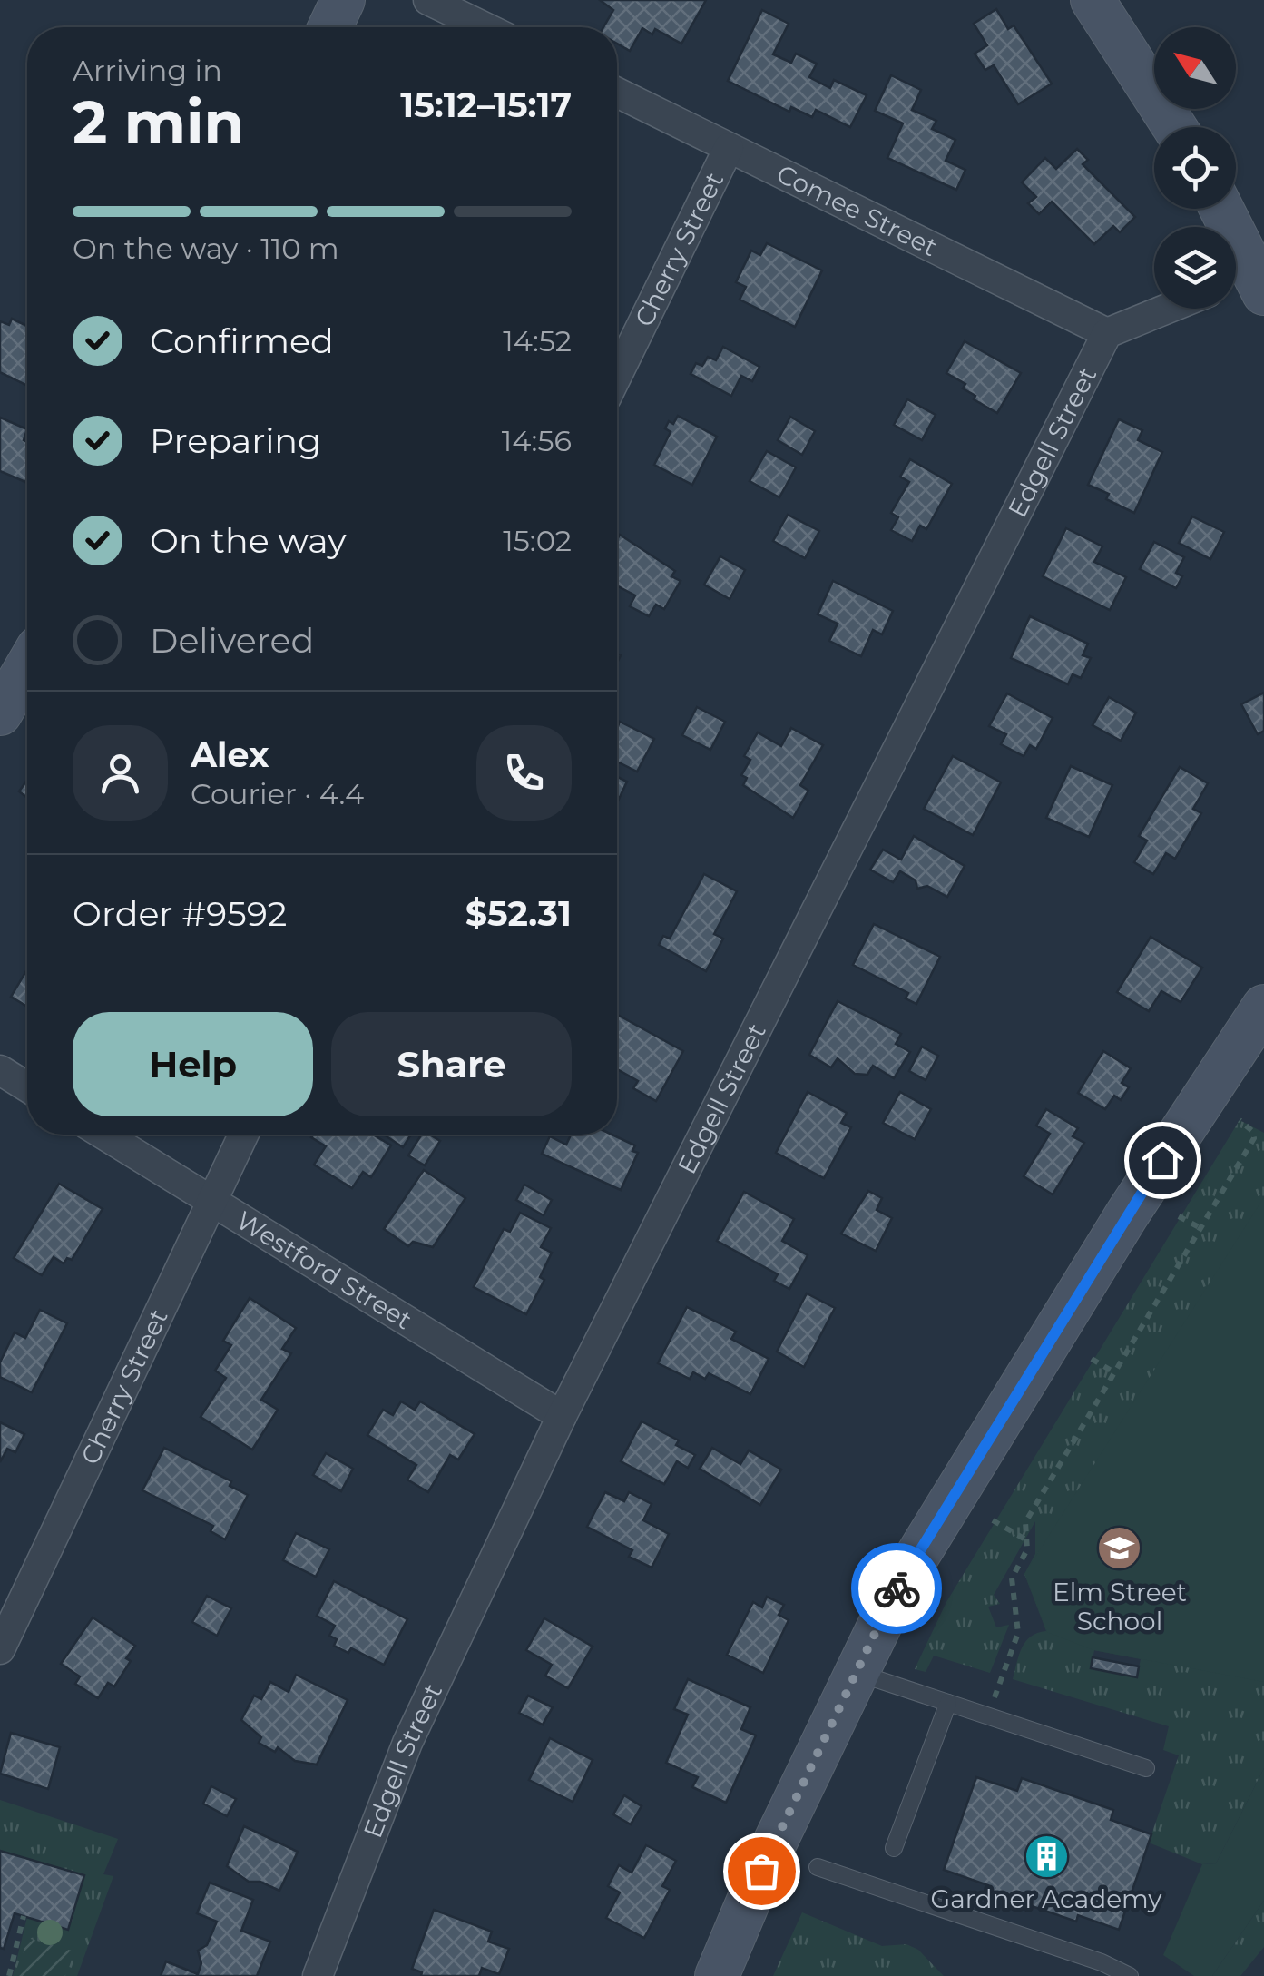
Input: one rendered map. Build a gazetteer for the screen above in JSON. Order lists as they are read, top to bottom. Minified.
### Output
{"streets":{"street":["Comee Street","Cherry Street","Edgell Street","Westford Street"]},"crossings":[["Comee Street","Cherry Street"],["Comee Street","Edgell Street"],["Cherry Street","Westford Street"],["Edgell Street","Westford Street"]],"places":{"school or university":["Elm Street School"],"building":["Gardner Academy"]},"north":"top left","page":{"heading":["2 min","Arriving in","15:12–15:17"],"panel":["Alex","Courier · 4.4","Order #9592","$52.31"],"bar":"On the way · 110 m","list":[["Confirmed","14:52"],["Preparing","14:56"],["On the way","15:02"],"Delivered"],"buttons":["Help","Share"]}}
